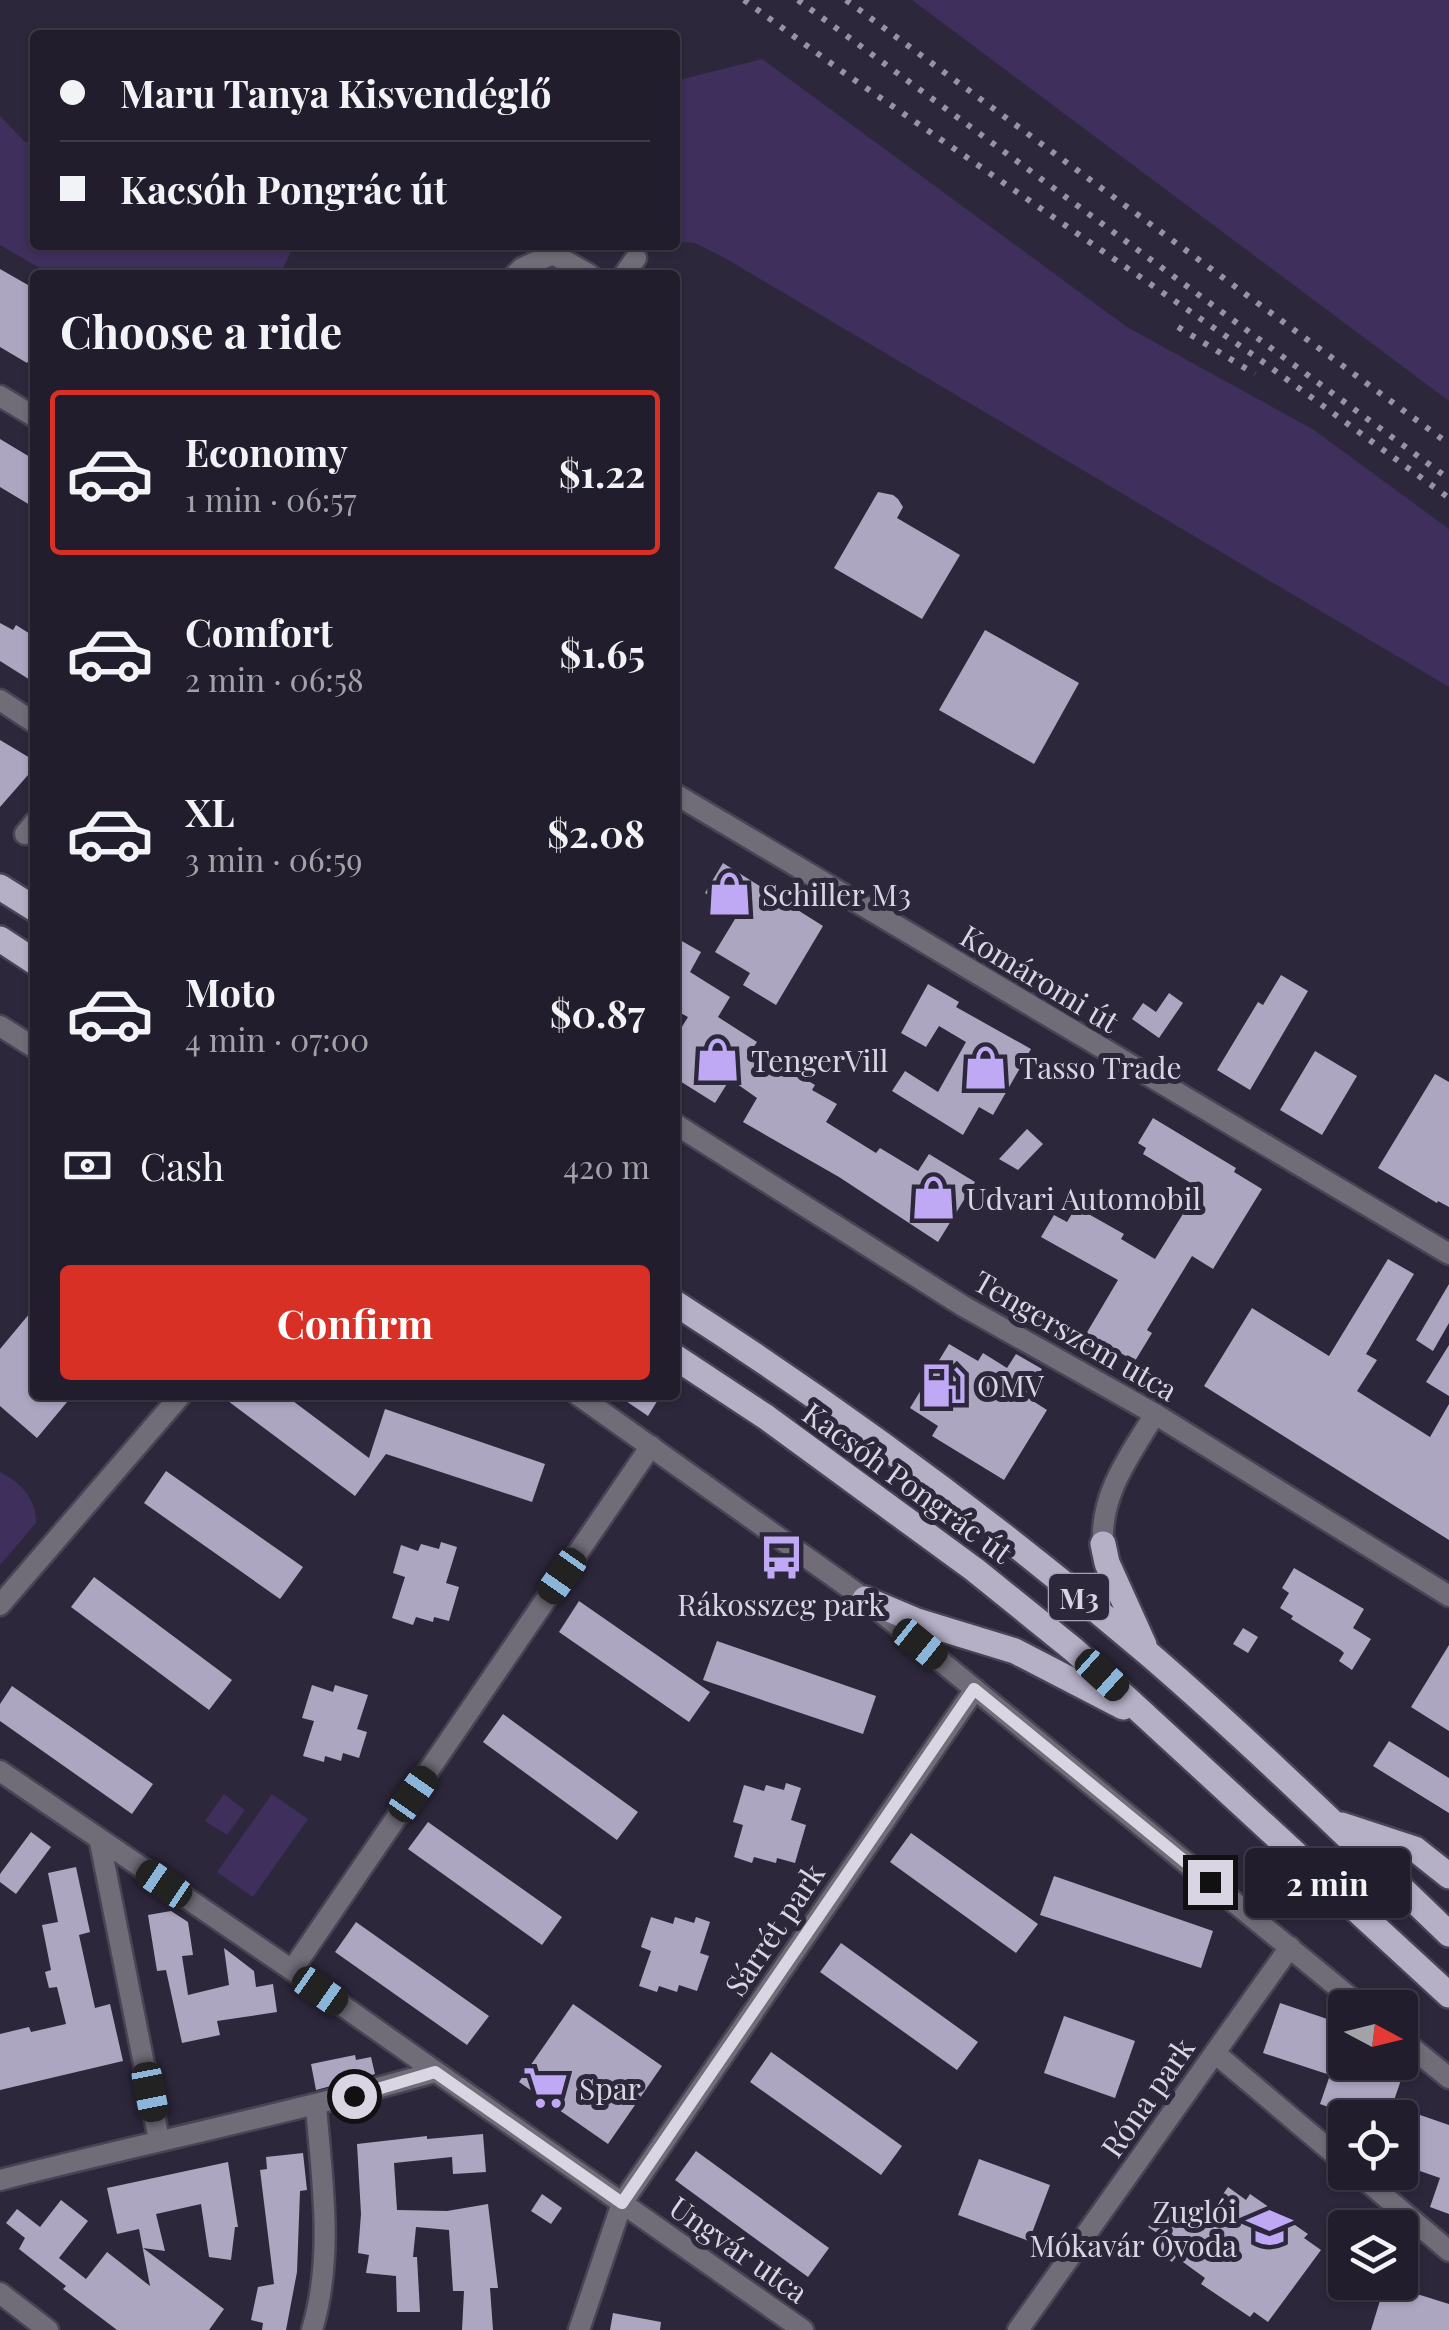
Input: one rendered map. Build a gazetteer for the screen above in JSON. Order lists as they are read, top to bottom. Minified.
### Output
{"streets":{"main road":["Kacsóh Pongrác út","M3"],"street":["Komáromi út","Tengerszem utca","Sárrét park","Róna park","Ungvár utca"]},"crossings":[["Sárrét park","Ungvár utca"]],"places":{"shop":["Schiller M3","TengerVill","Tasso Trade","Udvari Automobil"],"fuel station":["OMV"],"bus stop":["Rákosszeg park"],"supermarket":["Spar"],"school or university":["Zuglói Mókavár Óvoda"]},"north":"right","page":{"banner":["Maru Tanya Kisvendéglő","Kacsóh Pongrác út"],"heading":"Choose a ride","list":[{"name":"Economy","note":"1 min · 06:57","value":"$1.22"},{"name":"Comfort","note":"2 min · 06:58","value":"$1.65"},{"name":"XL","note":"3 min · 06:59","value":"$2.08"},{"name":"Moto","note":"4 min · 07:00","value":"$0.87"}],"pay":["Cash","420 m"],"buttons":"Confirm","bubble":"2 min"}}
